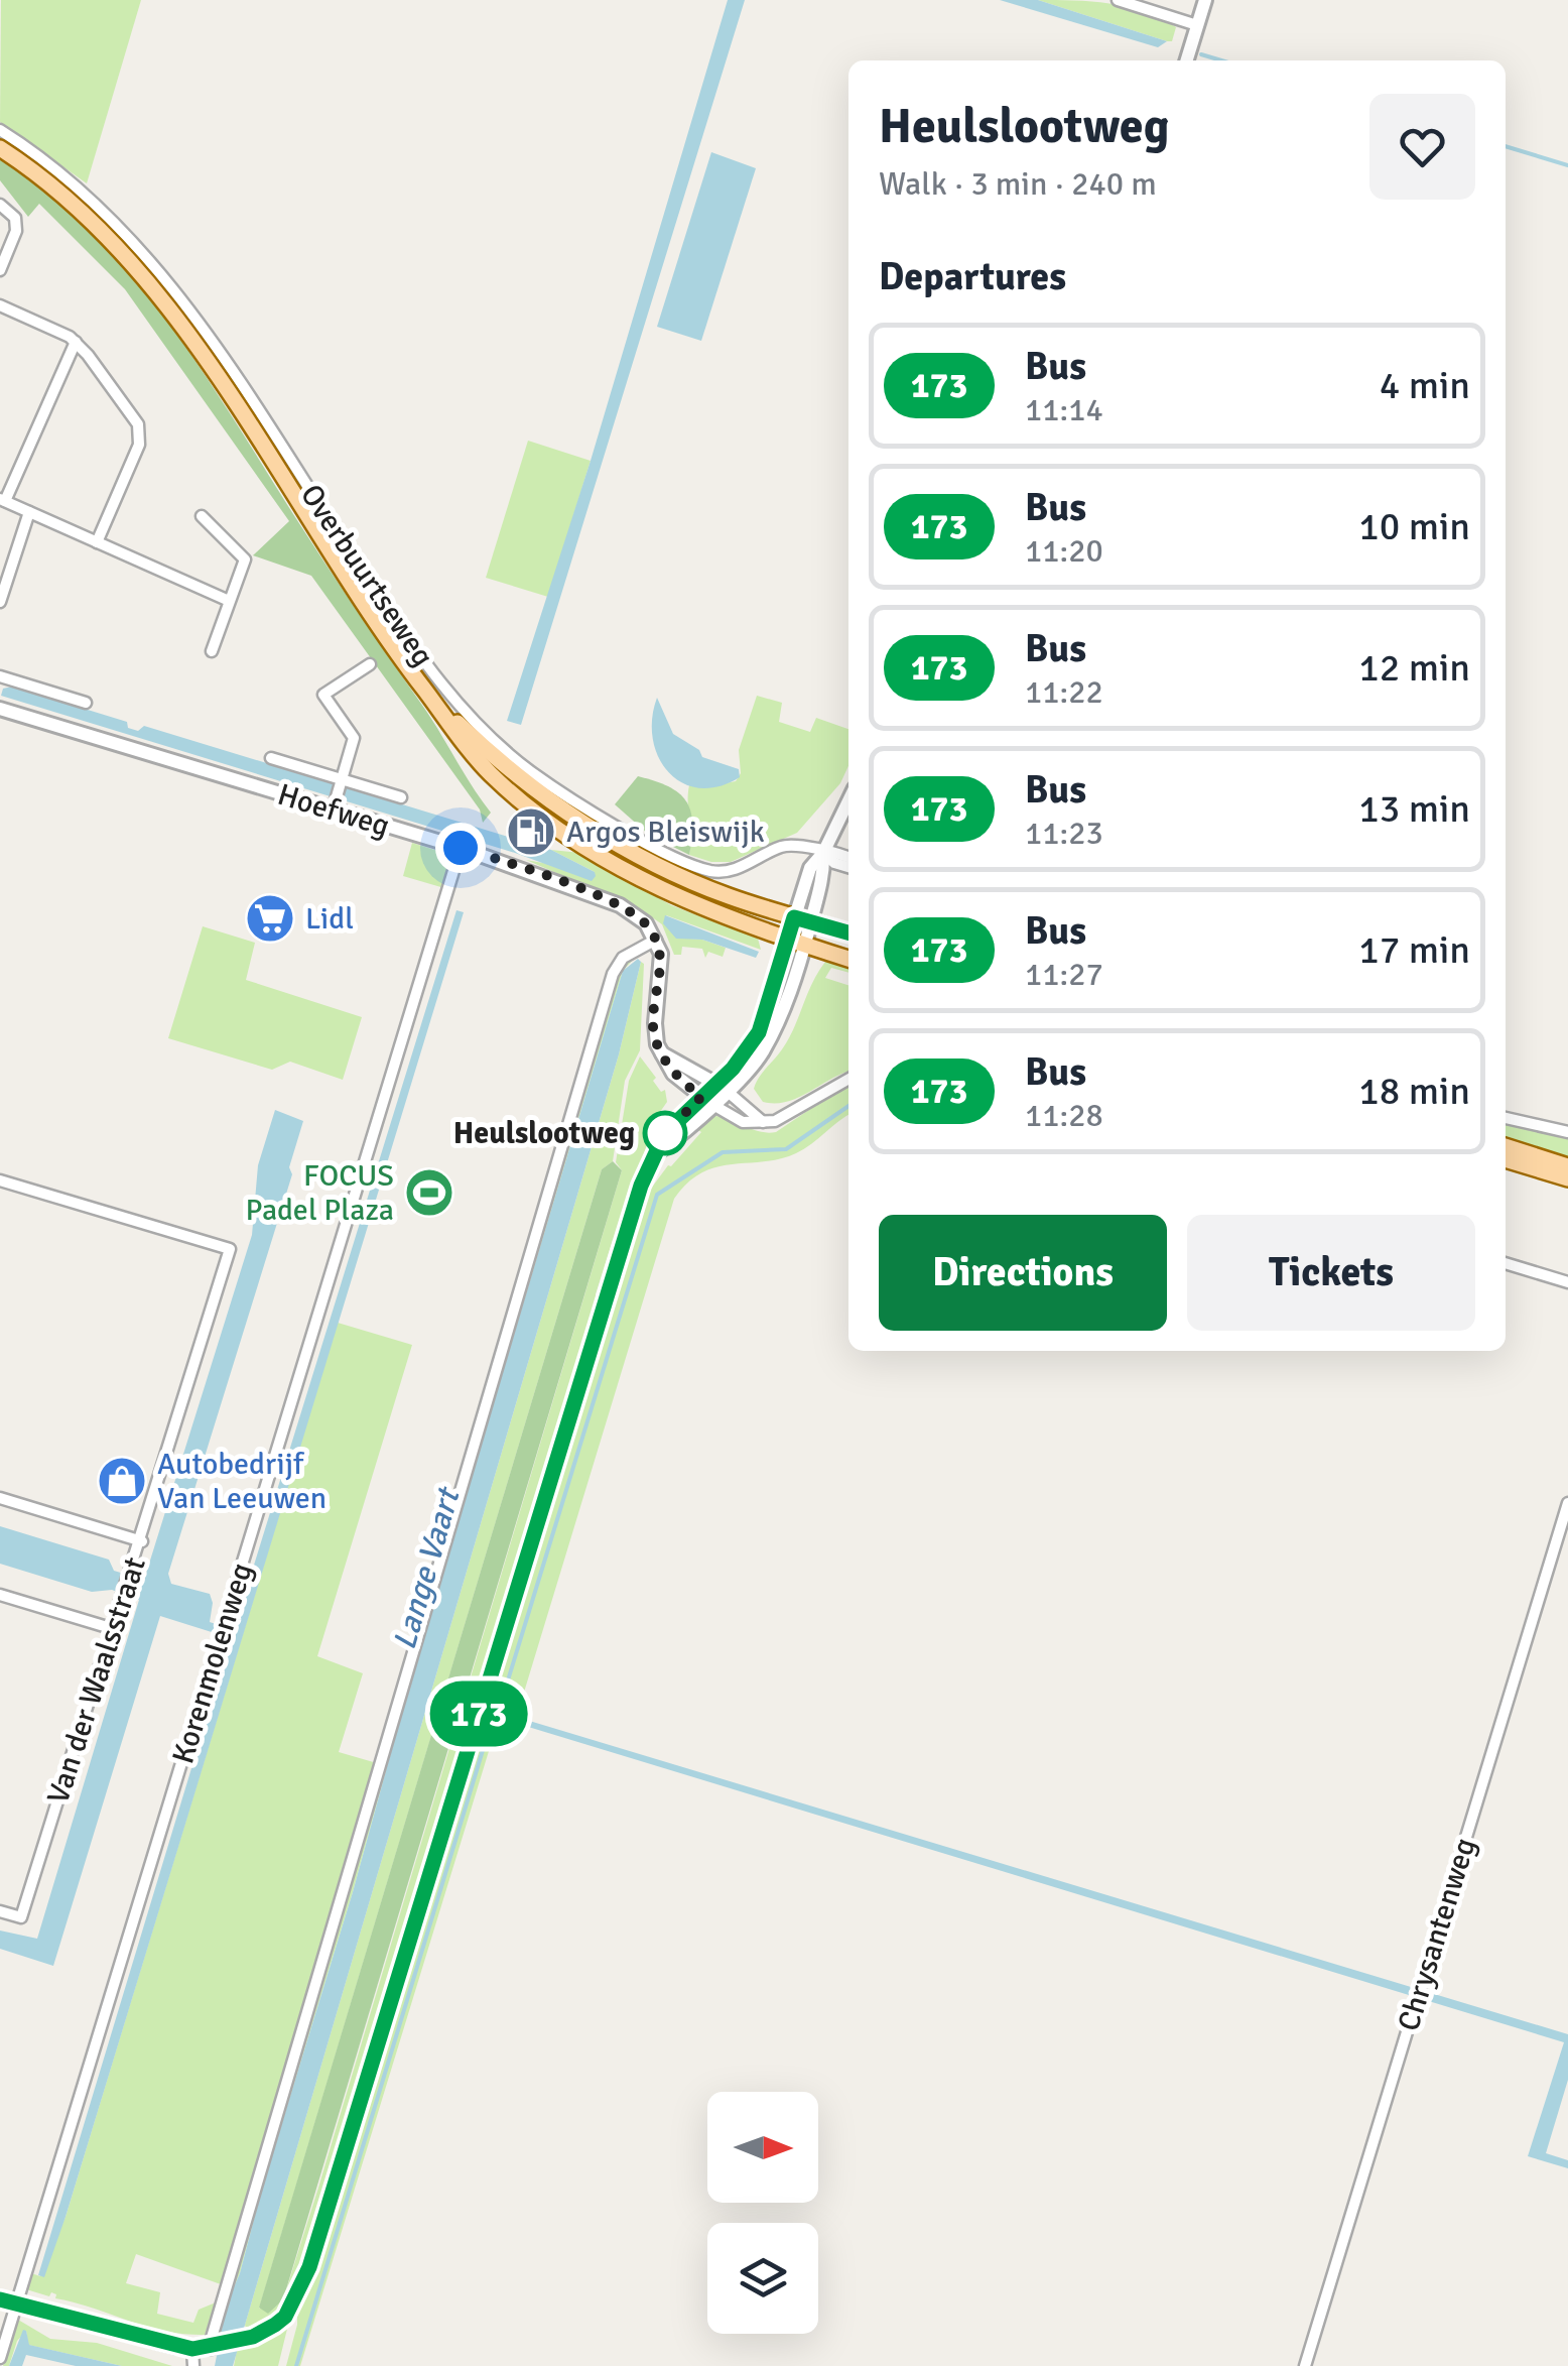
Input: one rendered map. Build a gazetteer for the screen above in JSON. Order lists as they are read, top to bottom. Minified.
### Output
{"streets":{"main road":["Overbuurtseweg"],"street":["Hoefweg","Korenmolenweg","Van der Waalsstraat","Chrysantenweg"]},"crossings":[["Hoefweg","Korenmolenweg"]],"water":["Lange Vaart"],"places":{"fuel station":["Argos Bleiswijk"],"supermarket":["Lidl"],"other":["Heulslootweg"],"sports":["FOCUS Padel Plaza"],"shop":["Autobedrijf Van Leeuwen"]},"lines":["bus line 173"],"north":"right","page":{"on_map":"173","heading":[["Heulslootweg","Walk · 3 min · 240 m"],"Departures"],"list":[{"mark":"173","name":"Bus","note":"11:14","value":"4 min"},{"mark":"173","name":"Bus","note":"11:20","value":"10 min"},{"mark":"173","name":"Bus","note":"11:22","value":"12 min"},{"mark":"173","name":"Bus","note":"11:23","value":"13 min"},{"mark":"173","name":"Bus","note":"11:27","value":"17 min"},{"mark":"173","name":"Bus","note":"11:28","value":"18 min"}],"buttons":["Directions","Tickets"]}}
